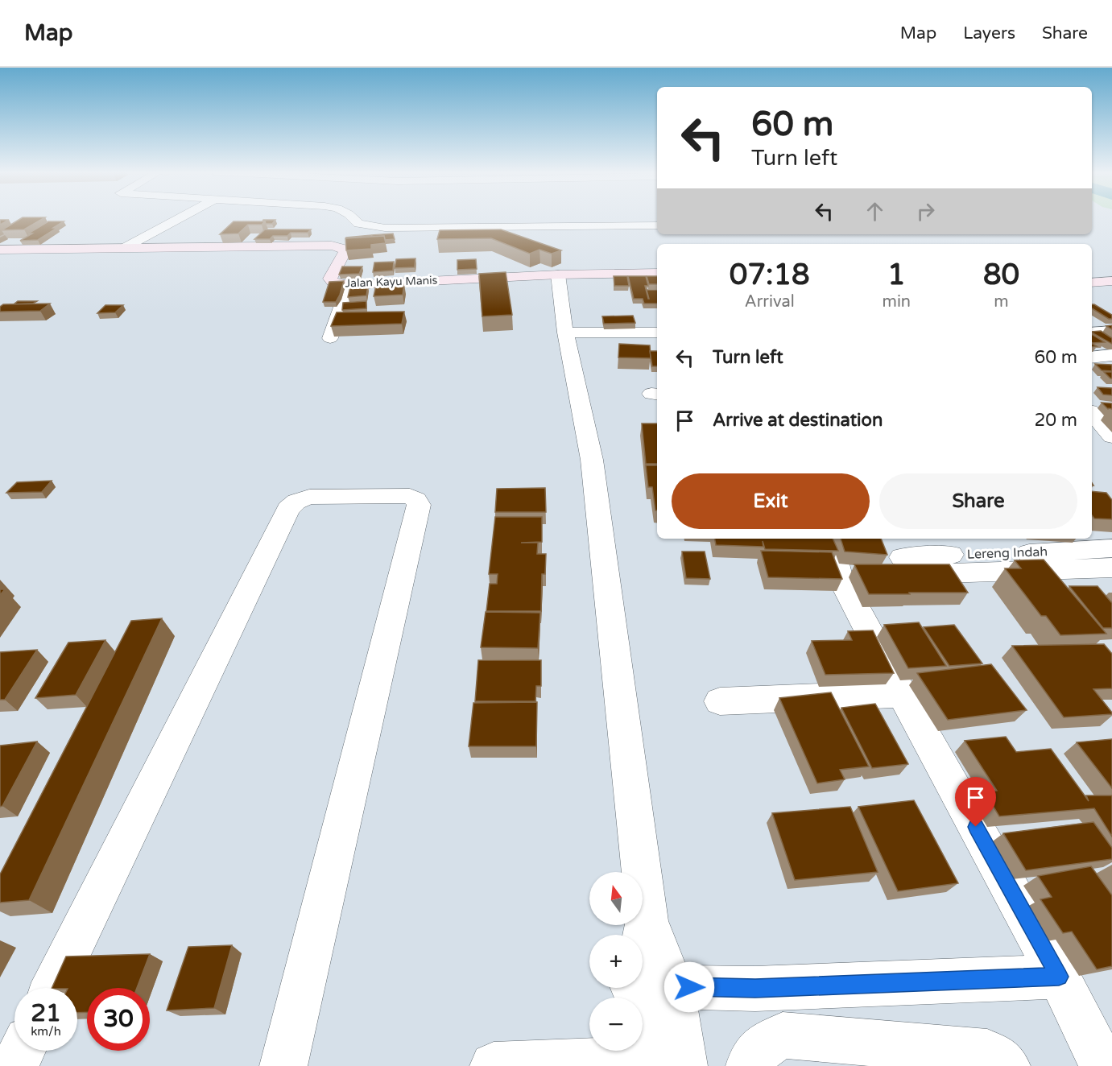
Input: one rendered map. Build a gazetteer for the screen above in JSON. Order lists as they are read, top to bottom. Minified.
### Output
{"streets":{"street":["Jalan Kayu Manis","Lereng Indah"]},"north":"top","page":{"header":"Map","nav":["Map","Layers","Share"],"turn":["60 m","Turn left"],"eta":["07:18","Arrival","1","min","80","m"],"list":[{"name":"Turn left","value":"60 m"},{"name":"Arrive at destination","value":"20 m"}],"buttons":["Exit","Share"],"map_buttons":["+","−"],"speed":"21 km/h","limit":"30"}}
